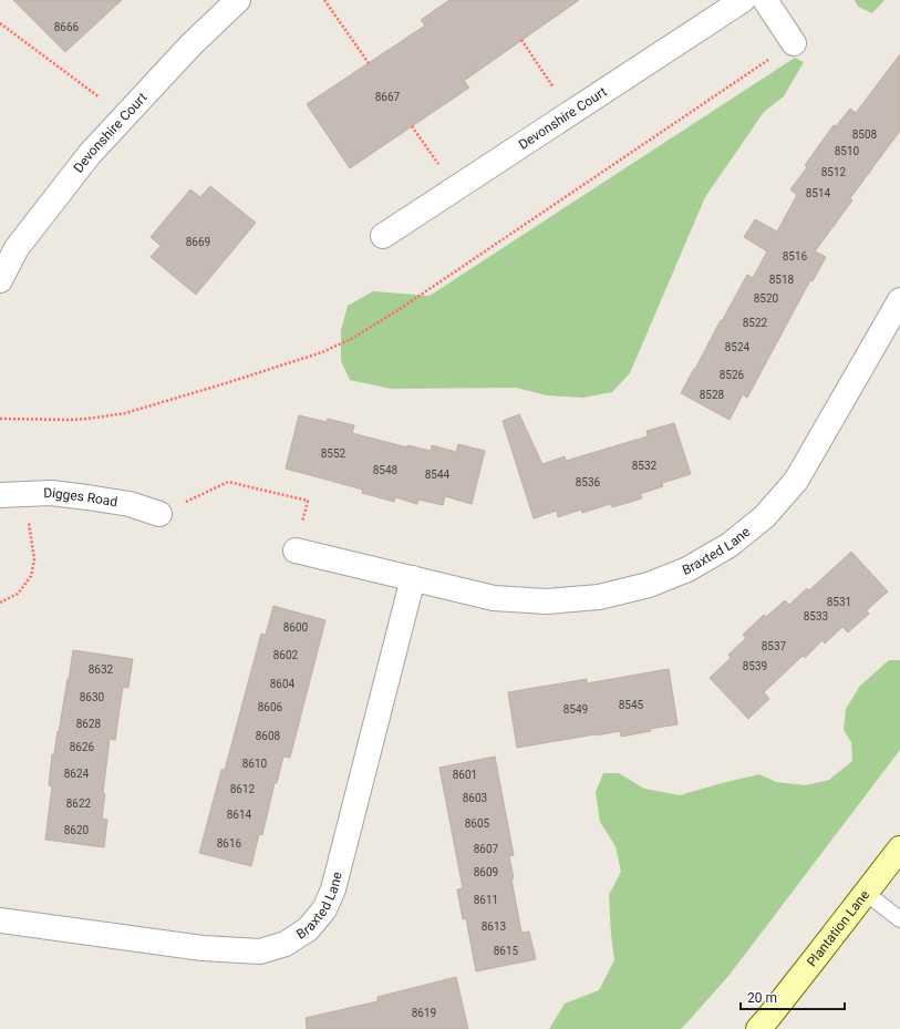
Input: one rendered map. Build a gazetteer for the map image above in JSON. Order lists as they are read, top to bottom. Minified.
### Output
{"streets":{"street":["Devonshire Court","Digges Road","Braxted Lane","Plantation Lane"]},"house_numbers":["8666","8667","8508","8510","8512","8514","8669","8516","8518","8520","8522","8524","8526","8528","8552","8532","8548","8544","8536","8531","8533","8600","8537","8602","8539","8632","8604","8630","8545","8606","8549","8628","8608","8626","8610","8624","8601","8612","8603","8622","8614","8605","8620","8616","8607","8609","8611","8613","8615","8619"],"scale_bar":"20 m"}
